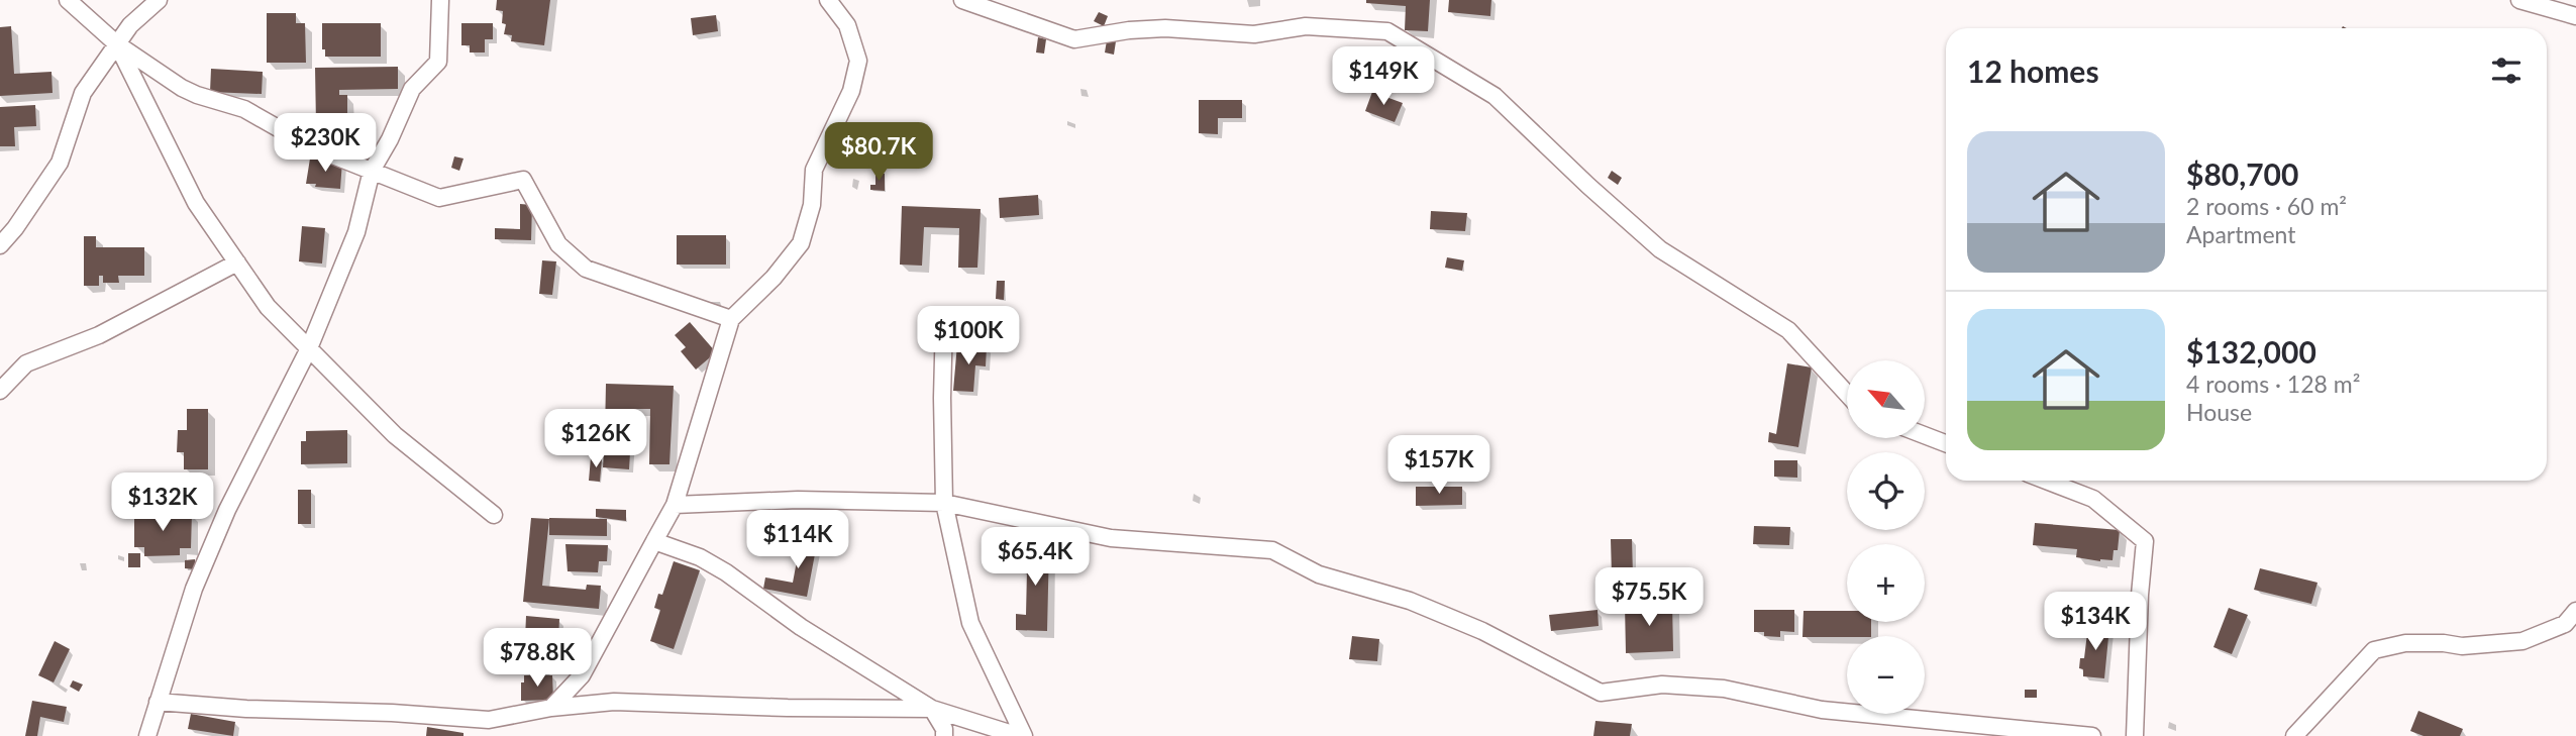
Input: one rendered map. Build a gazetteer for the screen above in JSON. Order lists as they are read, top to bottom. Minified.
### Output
{"north":"top left","page":{"heading":"12 homes","price":["$149K","$230K","$80.7K","$100K","$126K","$157K","$132K","$114K","$65.4K","$75.5K","$134K","$78.8K"],"list":[{"name":"$80,700","note":"2 rooms · 60 m² · Apartment"},{"name":"$132,000","note":"4 rooms · 128 m² · House"}],"map_buttons":["+","−"]}}
